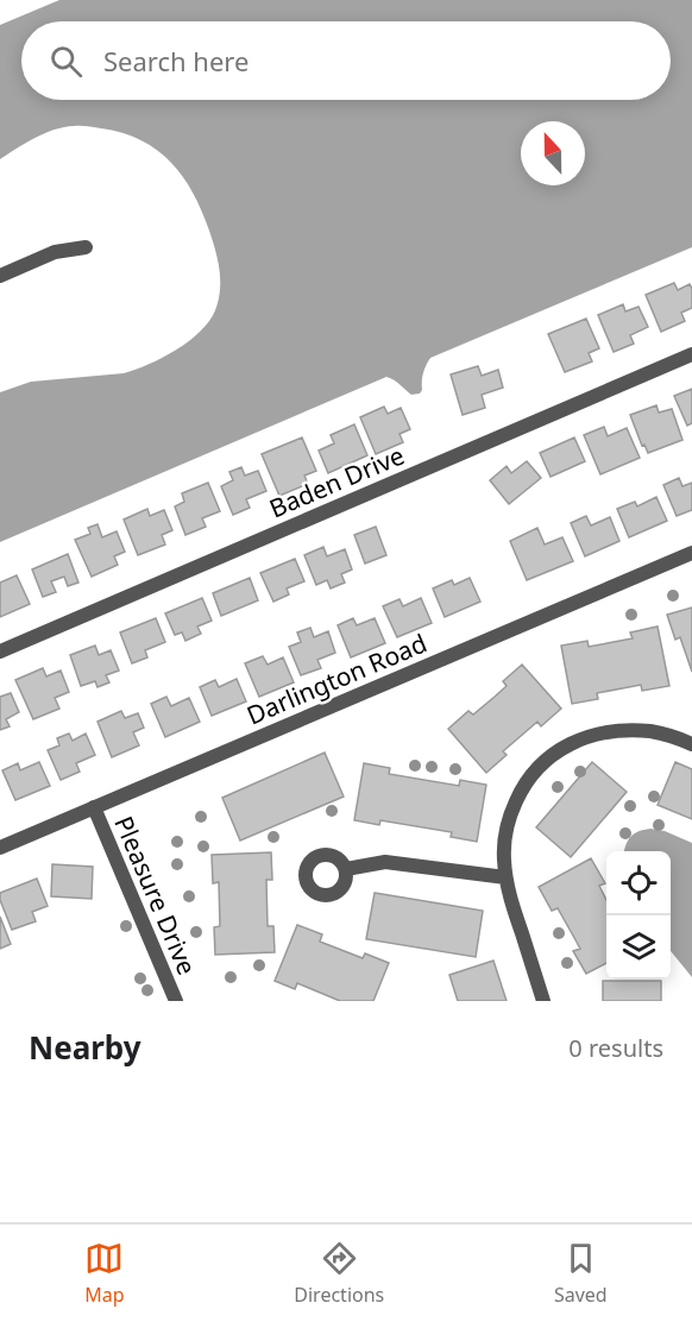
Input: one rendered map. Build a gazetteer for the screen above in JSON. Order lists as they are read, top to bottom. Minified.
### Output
{"streets":{"street":["Baden Drive","Darlington Road","Pleasure Drive"]},"crossings":[["Darlington Road","Pleasure Drive"]],"north":"top","page":{"search":"Search here","heading":["Nearby","0 results"],"nav":["Map","Directions","Saved"]}}
